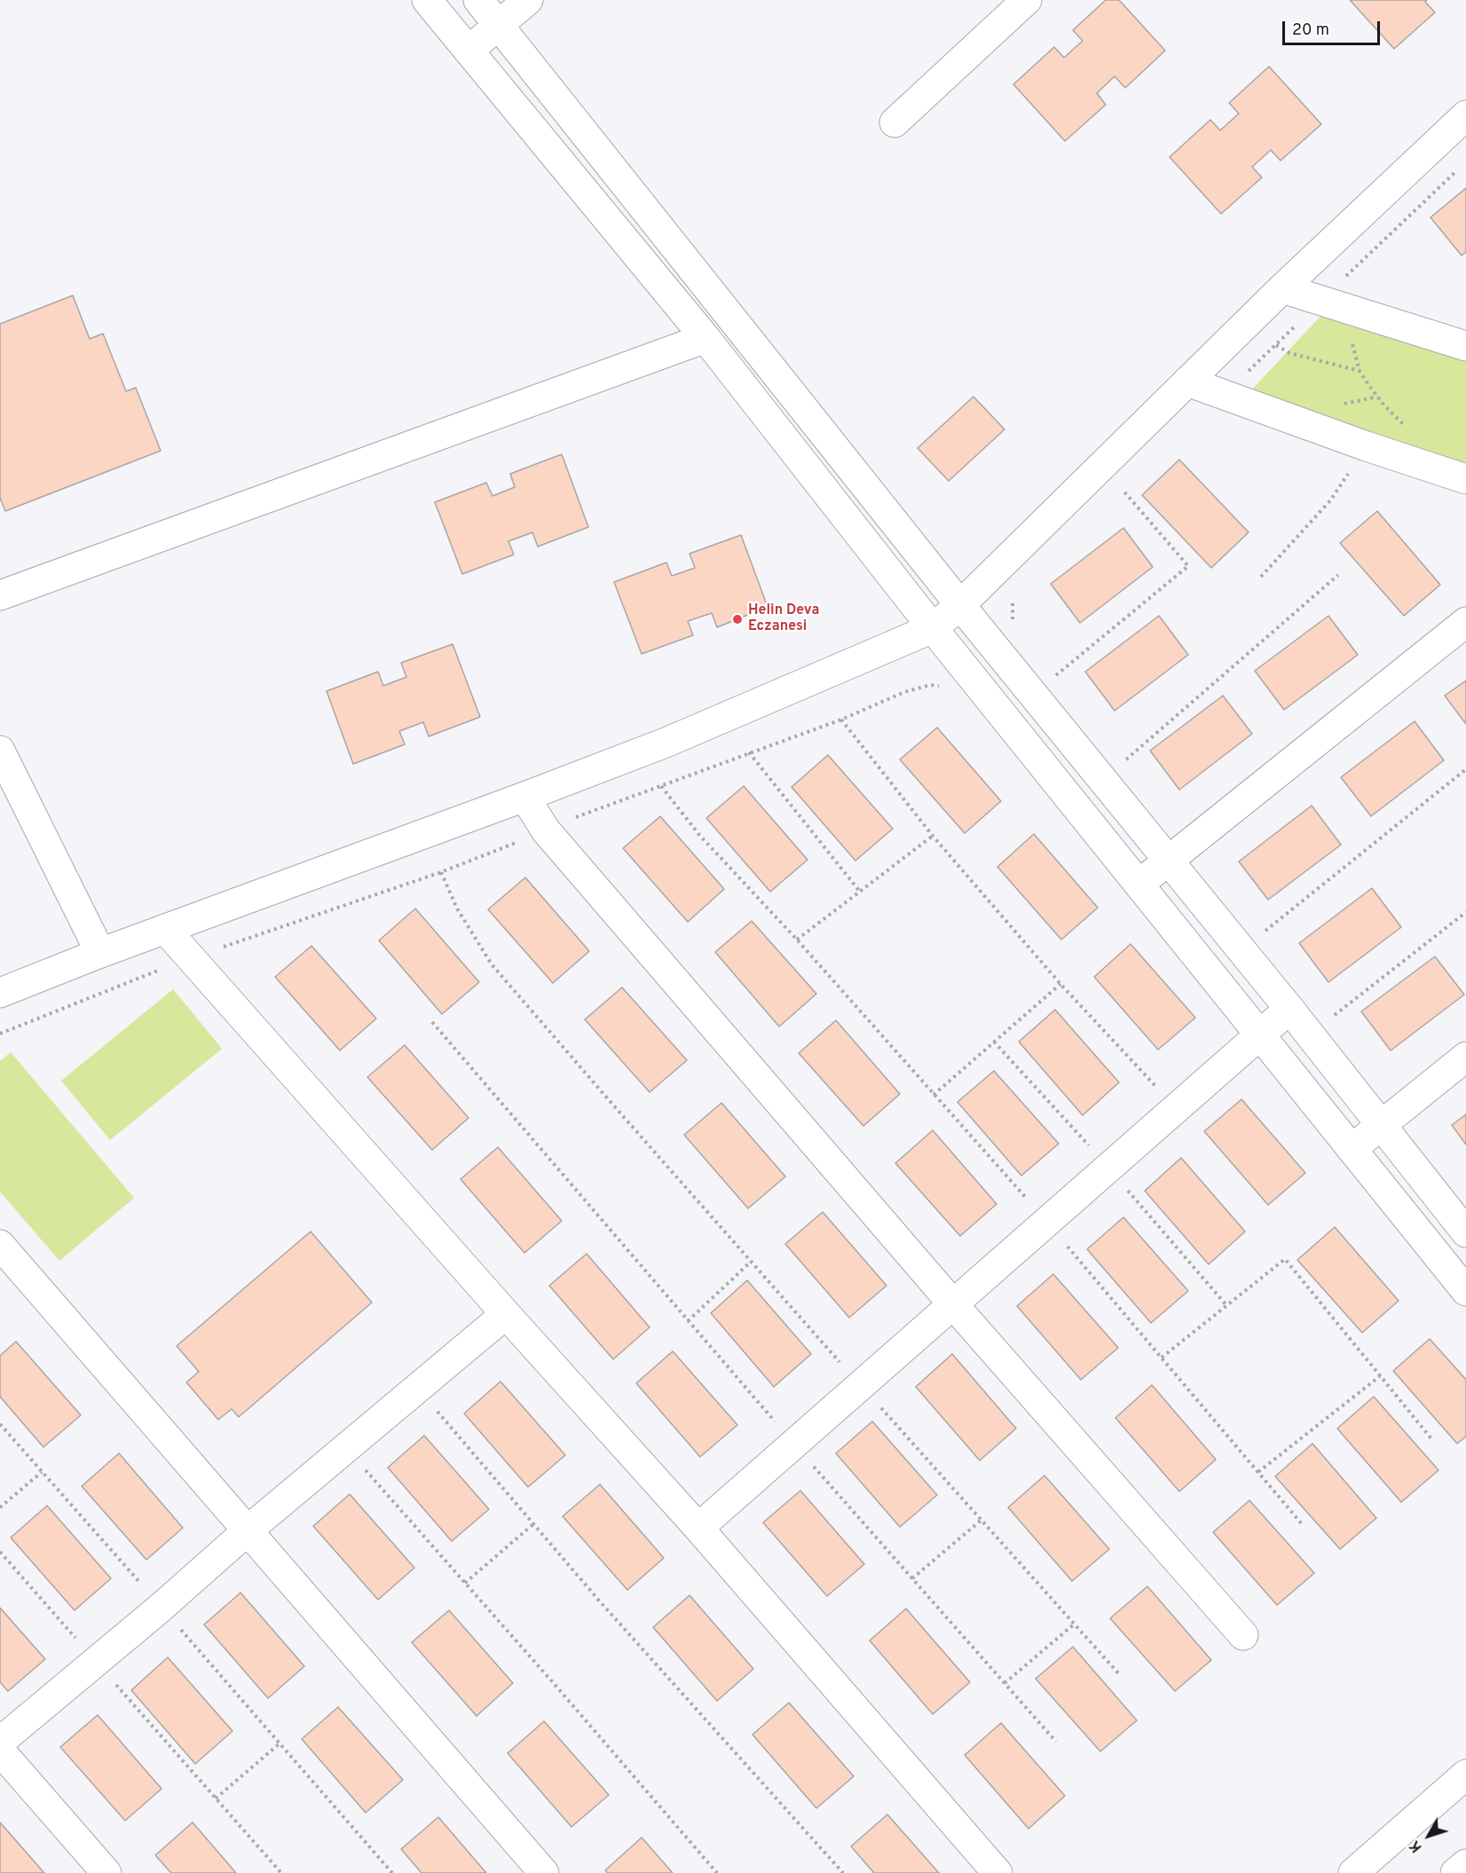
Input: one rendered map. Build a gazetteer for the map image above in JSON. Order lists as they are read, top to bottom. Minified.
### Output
{"places":["Helin Deva Eczanesi"],"scale_bar":"20 m","north":"bottom left"}
